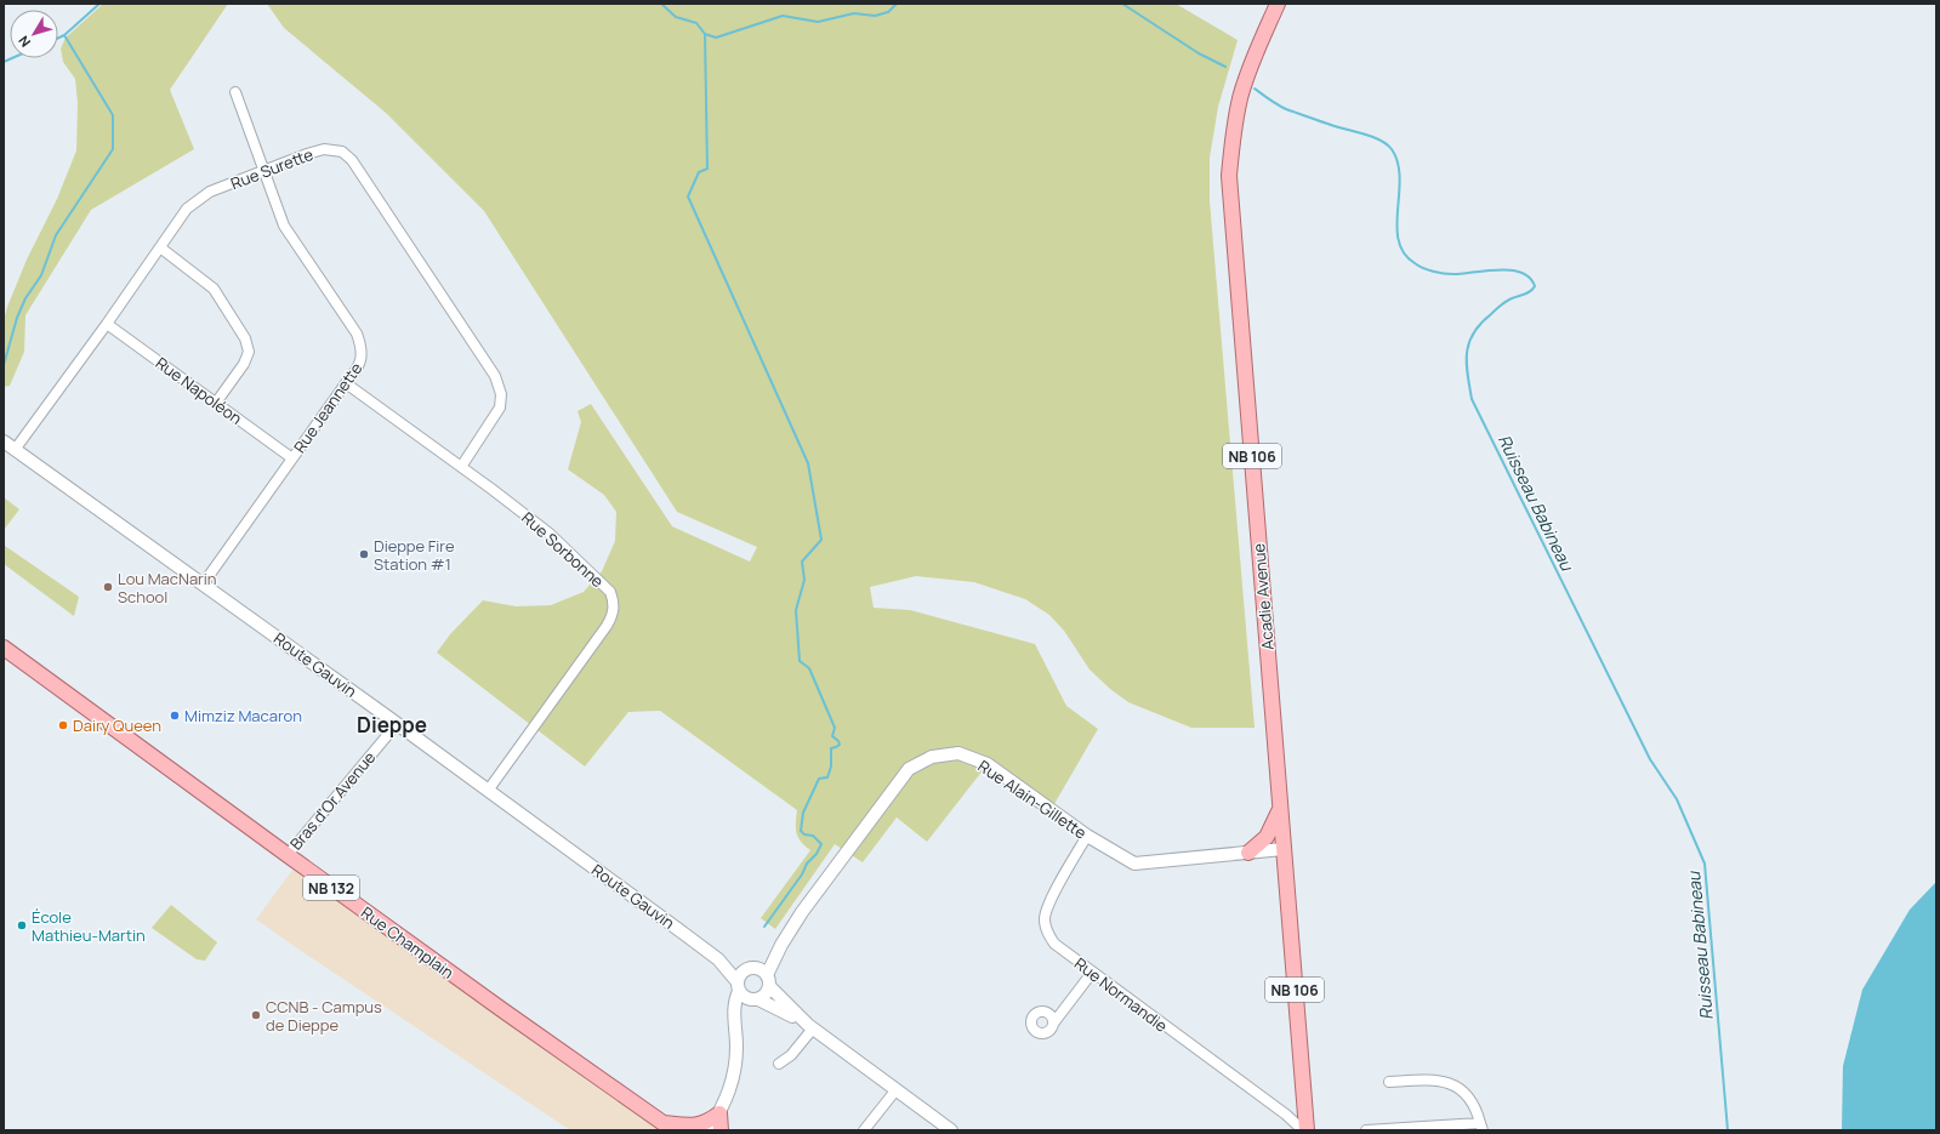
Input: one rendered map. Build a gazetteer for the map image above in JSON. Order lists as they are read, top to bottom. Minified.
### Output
{"streets":{"main road":["NB 106","Acadie Avenue","NB 132","Rue Champlain"],"street":["Rue Surette","Rue Napoléon","Rue Jeannette","Rue Sorbonne","Route Gauvin","Rue Alain-Gillette","Bras d'Or Avenue","Rue Normandie"]},"crossings":[["Rue Surette","Rue Napoléon"],["Rue Surette","Rue Jeannette"],["Rue Surette","Rue Sorbonne"],["Rue Surette","Route Gauvin"],["Rue Napoléon","Rue Jeannette"],["Rue Jeannette","Rue Sorbonne"],["Rue Jeannette","Route Gauvin"],["Rue Sorbonne","Route Gauvin"],["Acadie Avenue","Rue Alain-Gillette"],["Route Gauvin","Rue Alain-Gillette"],["Route Gauvin","Bras d'Or Avenue"],["Rue Alain-Gillette","Rue Normandie"],["Bras d'Or Avenue","Rue Champlain"]],"districts":["Dieppe"],"water":["Ruisseau Babineau"],"places":["Dieppe Fire Station #1","Lou MacNarin School","Mimziz Macaron","Dairy Queen","École Mathieu-Martin","CCNB - Campus de Dieppe"],"north":"bottom left"}
